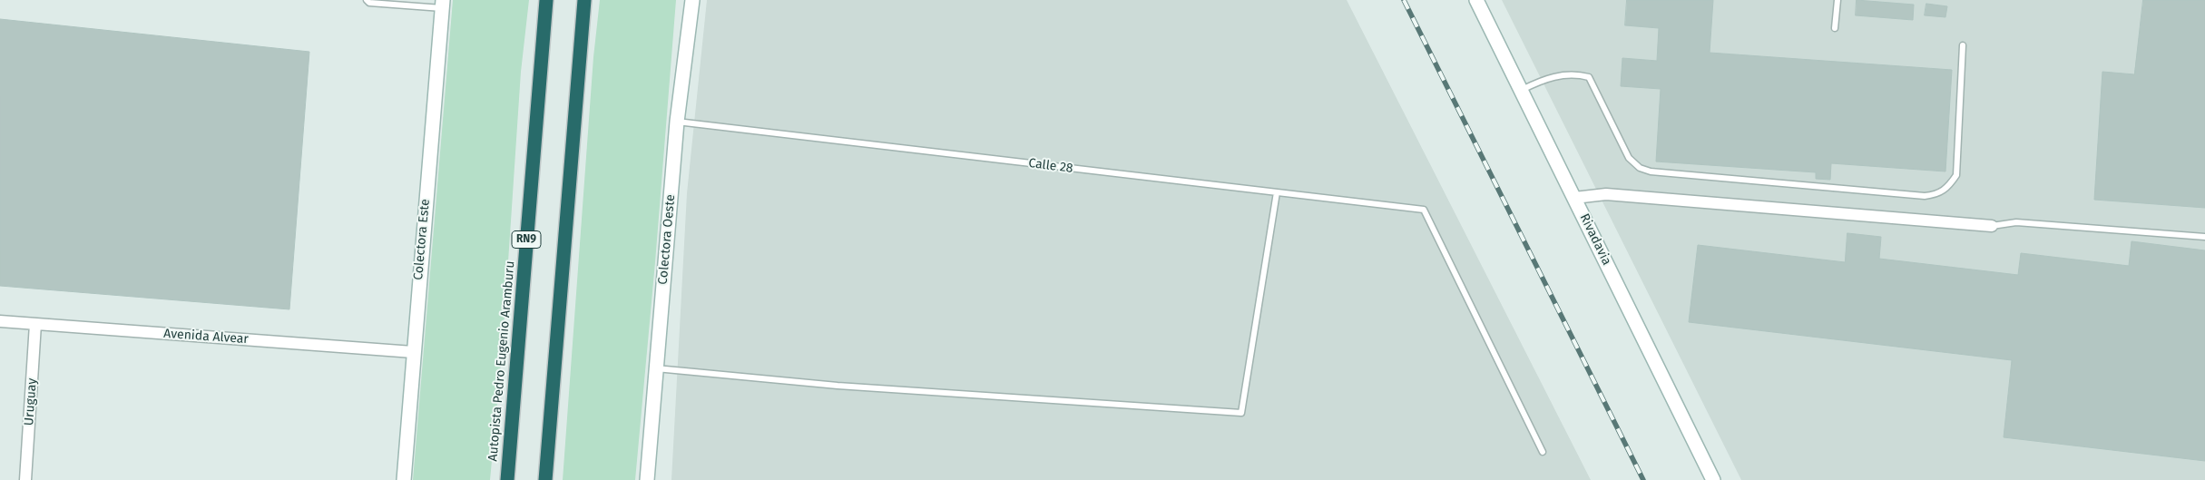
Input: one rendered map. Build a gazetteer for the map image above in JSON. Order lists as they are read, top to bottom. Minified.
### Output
{"streets":{"highway":["RN9","Autopista Pedro Eugenio Aramburu"],"street":["Colectora Este","Colectora Oeste","Rivadavia","Avenida Alvear","Uruguay"],"lane":["Calle 28"]},"crossings":[["Calle 28","Colectora Oeste"],["Colectora Este","Avenida Alvear"],["Avenida Alvear","Uruguay"]]}
